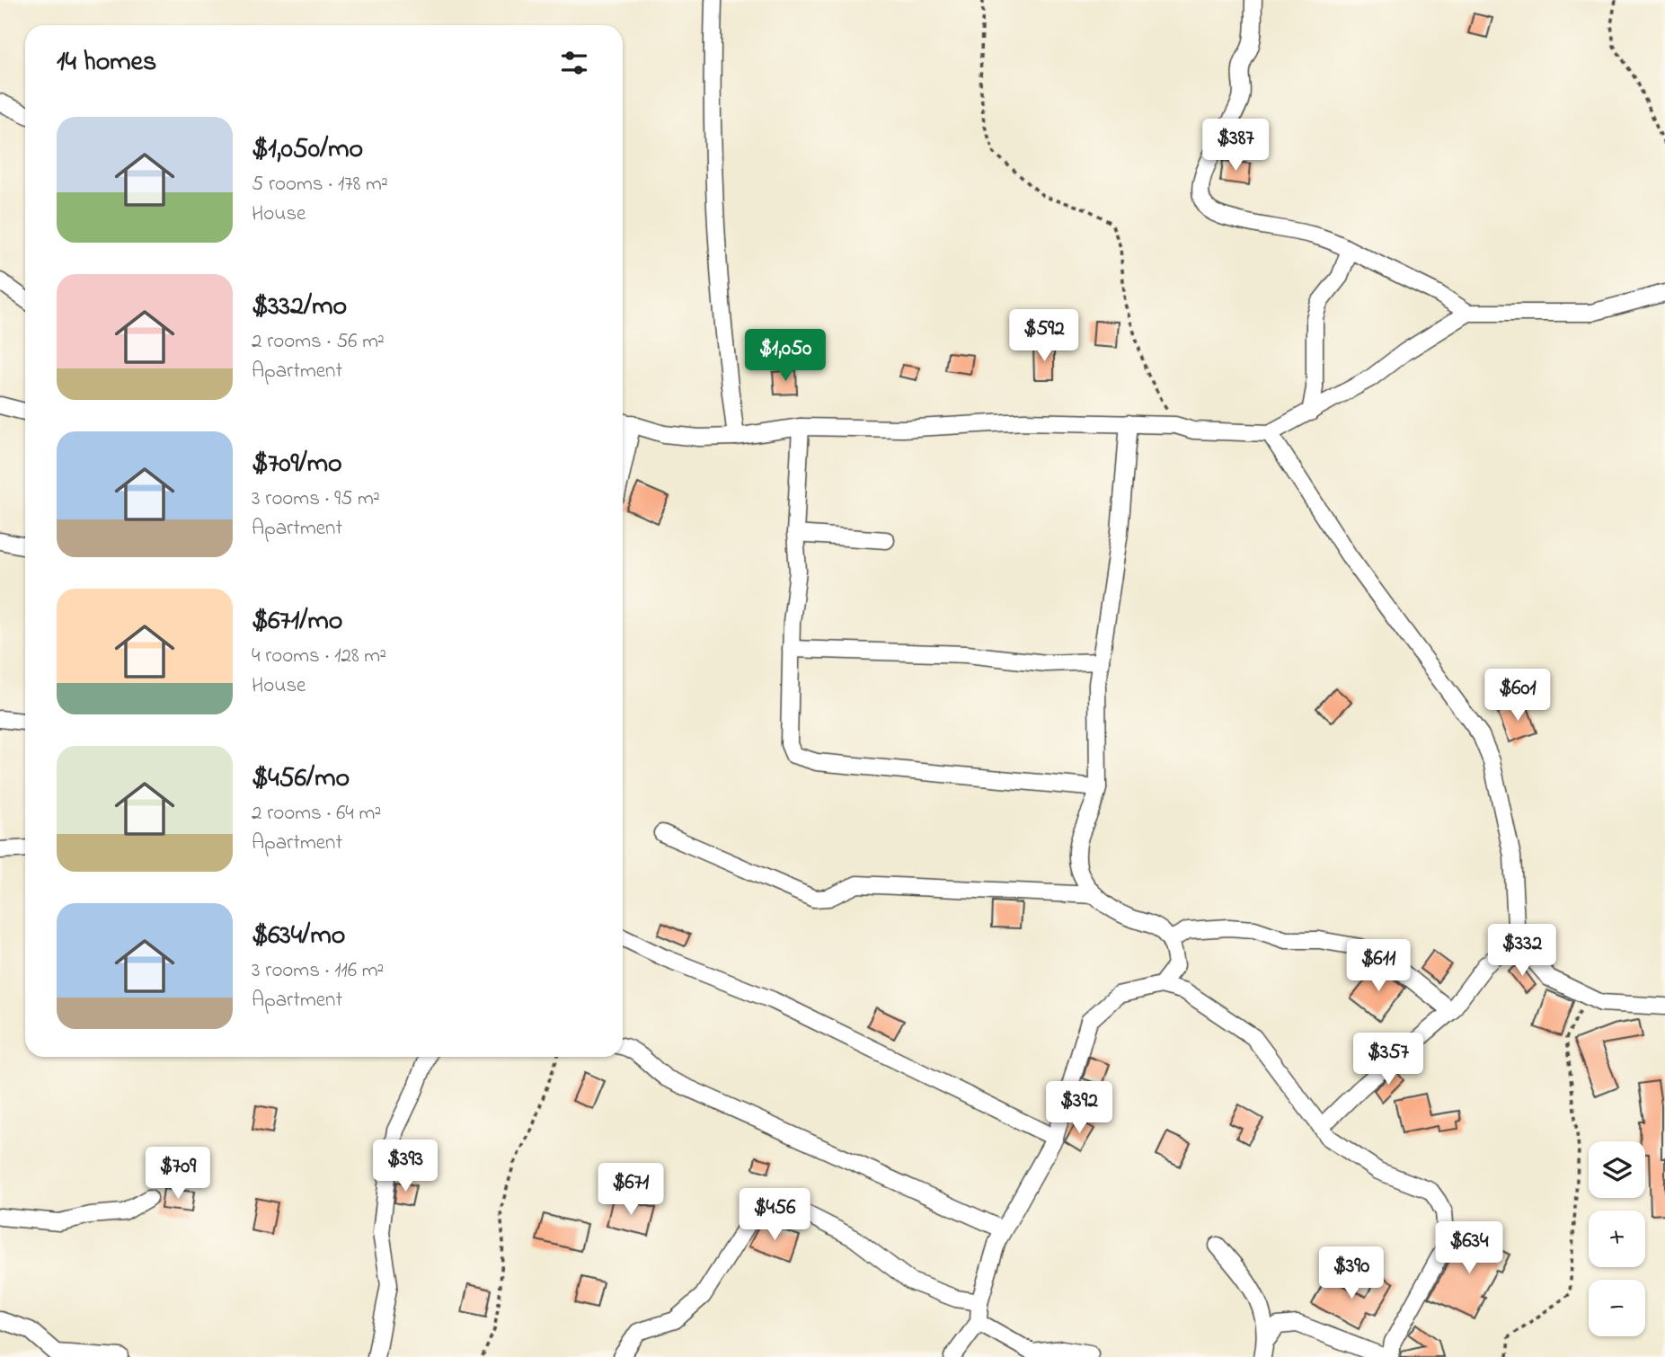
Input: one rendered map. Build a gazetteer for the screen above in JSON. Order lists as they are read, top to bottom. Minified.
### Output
{"page":{"heading":"14 homes","list":[{"name":"$1,050/mo","note":"5 rooms · 178 m² · House"},{"name":"$332/mo","note":"2 rooms · 56 m² · Apartment"},{"name":"$709/mo","note":"3 rooms · 95 m² · Apartment"},{"name":"$671/mo","note":"4 rooms · 128 m² · House"},{"name":"$456/mo","note":"2 rooms · 64 m² · Apartment"},{"name":"$634/mo","note":"3 rooms · 116 m² · Apartment"}],"price":["$387","$592","$1,050","$601","$332","$611","$357","$392","$393","$709","$671","$456","$634","$390"],"map_buttons":["+","−"]}}
